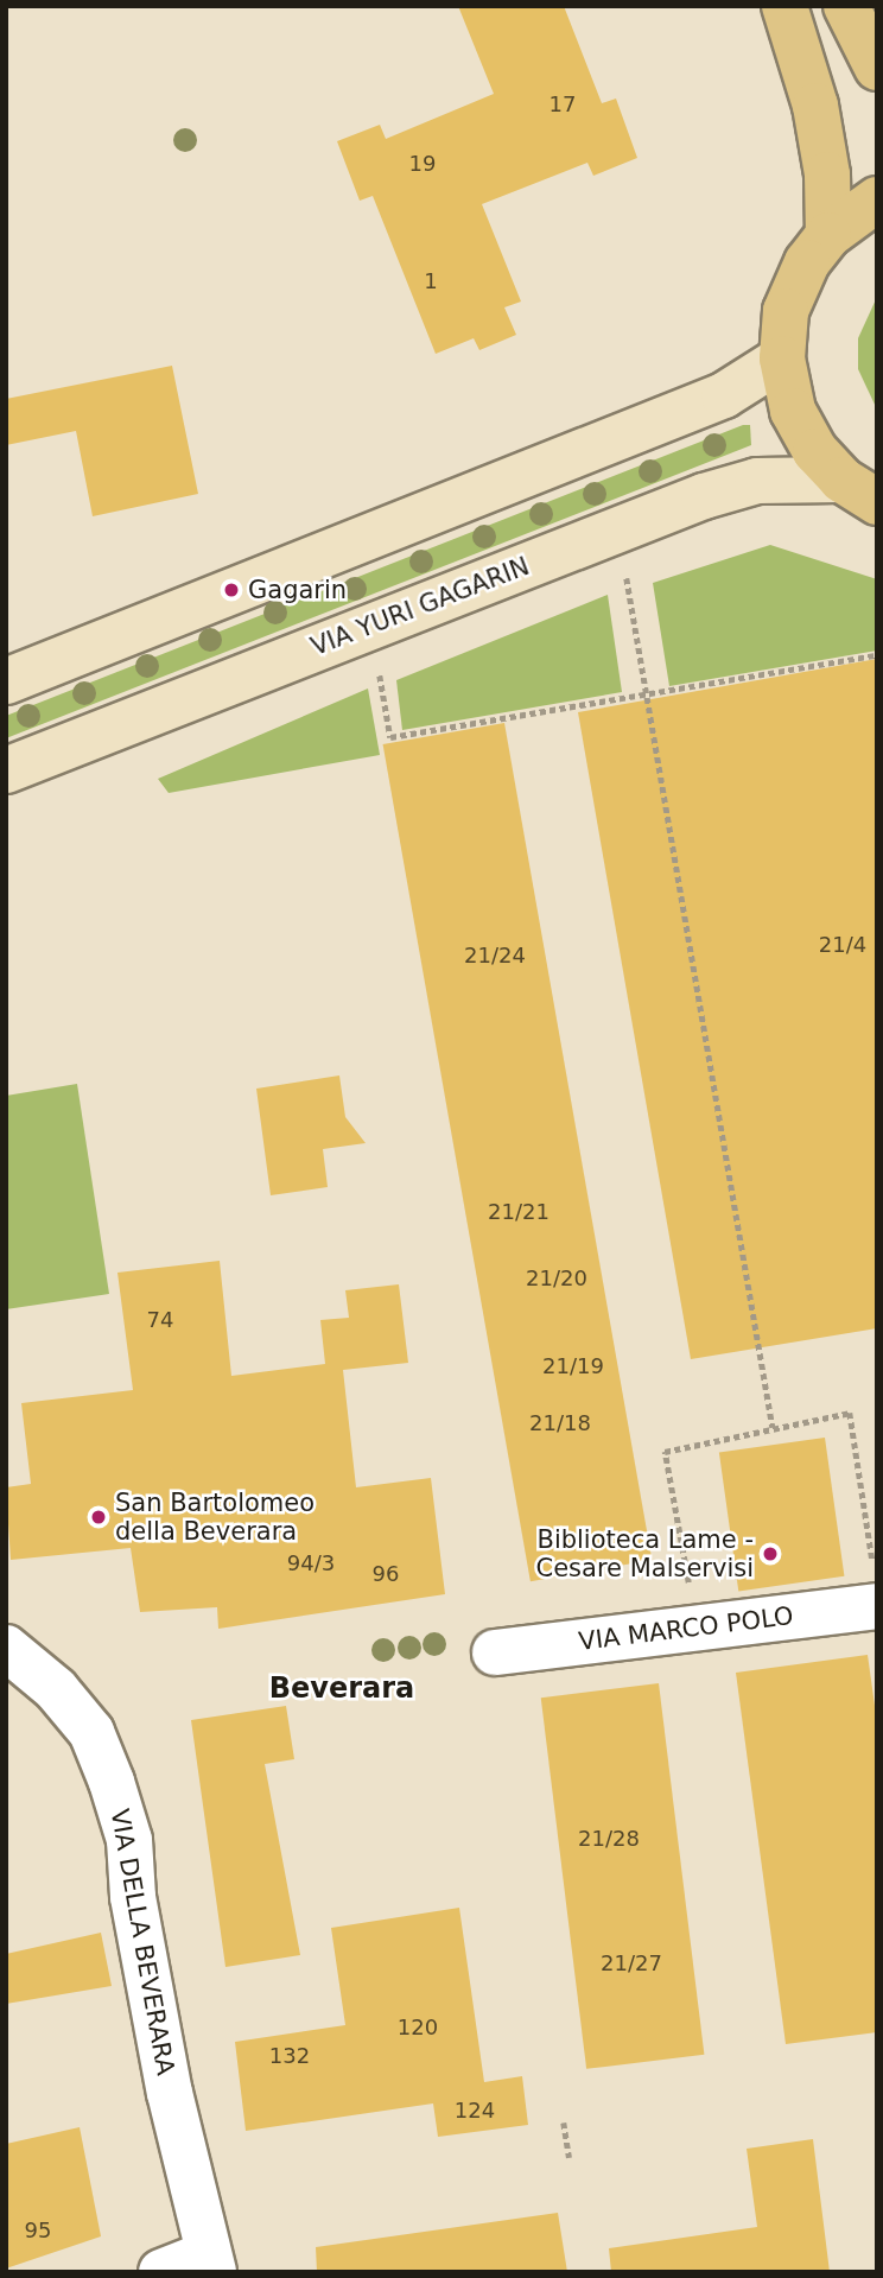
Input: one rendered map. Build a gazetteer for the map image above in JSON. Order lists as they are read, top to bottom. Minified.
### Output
{"streets":{"main road":["VIA YURI GAGARIN"],"street":["VIA MARCO POLO","VIA DELLA BEVERARA"]},"districts":["Beverara"],"places":["Gagarin","San Bartolomeo della Beverara","Biblioteca Lame - Cesare Malservisi"],"house_numbers":["17","19","1","21/4","21/24","21/21","21/20","74","21/19","21/18","94/3","96","21/28","21/27","120","132","124","95"]}
